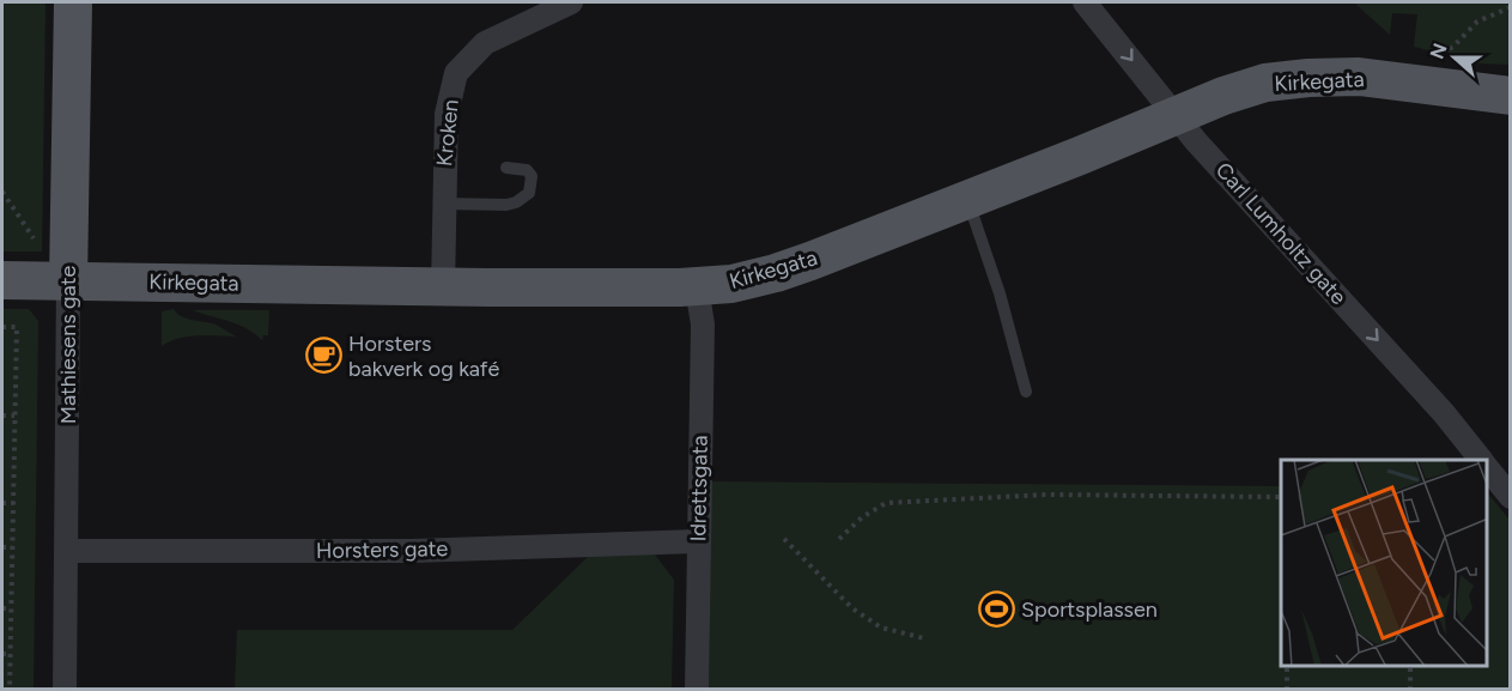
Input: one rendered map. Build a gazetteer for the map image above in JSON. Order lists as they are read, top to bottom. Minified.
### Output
{"streets":{"main road":["Kirkegata","Mathiesens gate"],"street":["Kroken","Carl Lumholtz gate","Idrettsgata","Horsters gate"]},"crossings":[["Kirkegata","Kroken"],["Kirkegata","Carl Lumholtz gate"],["Kirkegata","Mathiesens gate"],["Kirkegata","Idrettsgata"],["Mathiesens gate","Horsters gate"],["Idrettsgata","Horsters gate"]],"one_way":["Carl Lumholtz gate"],"places":{"cafe":["Horsters bakverk og kafé"],"sports":["Sportsplassen"]},"north":"left"}
